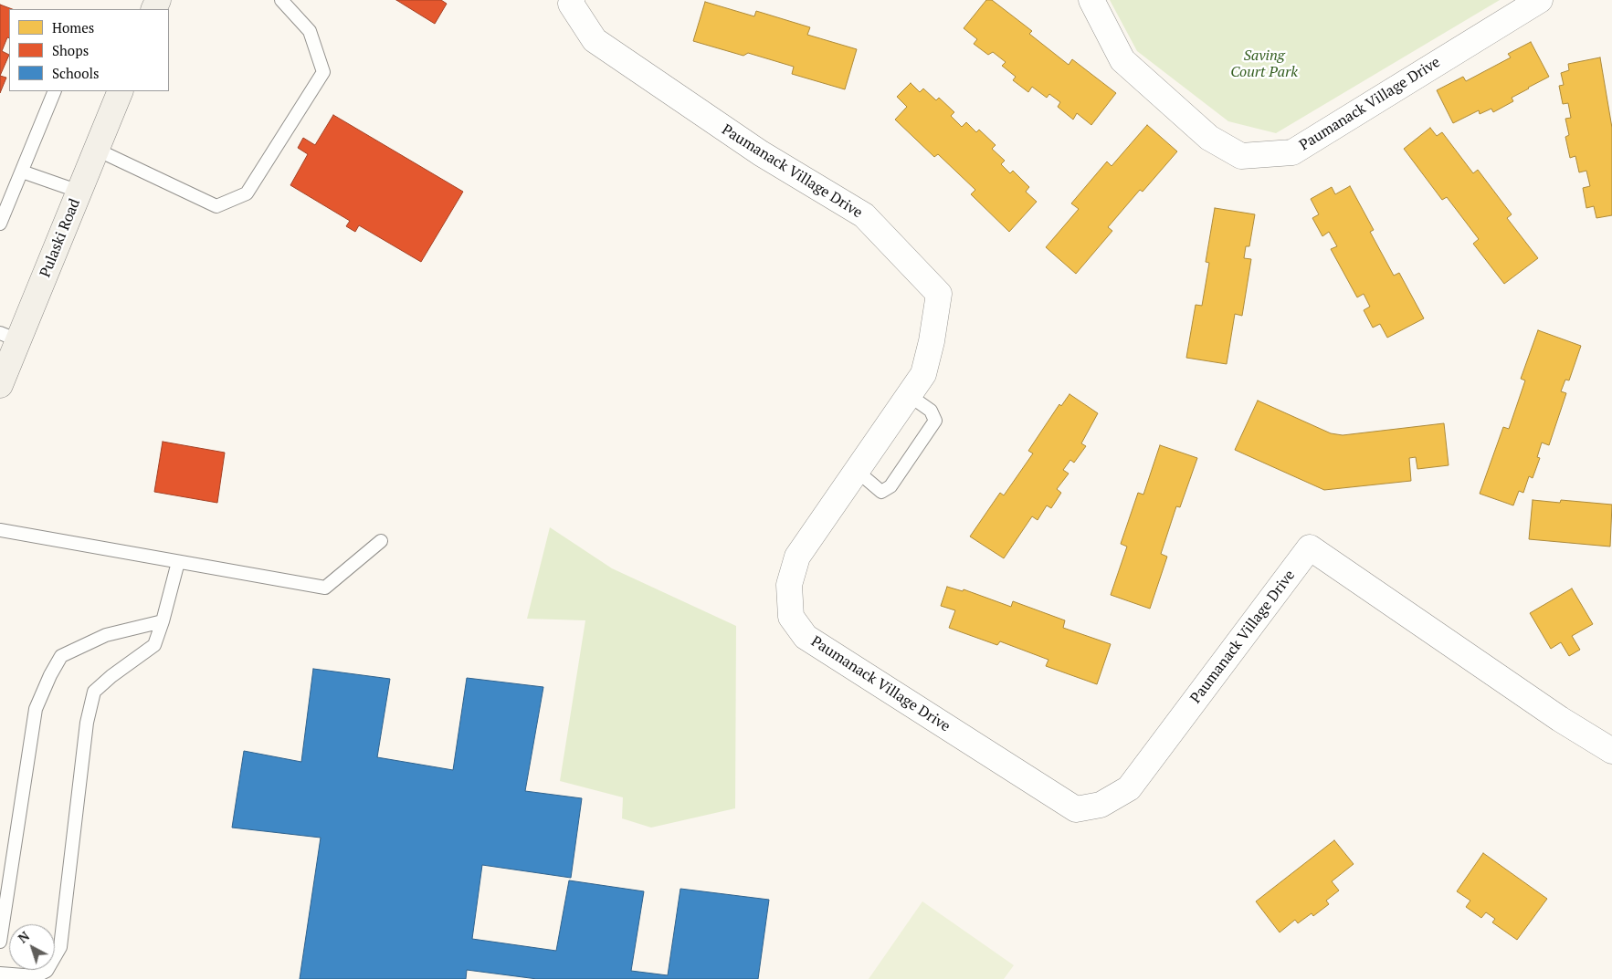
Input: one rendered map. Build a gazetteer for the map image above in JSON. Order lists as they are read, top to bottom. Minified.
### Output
{"streets":{"main road":["Pulaski Road"],"street":["Paumanack Village Drive"]},"parks":["Saving Court Park"],"legend":["Homes","Shops","Schools"],"north":"top left"}
